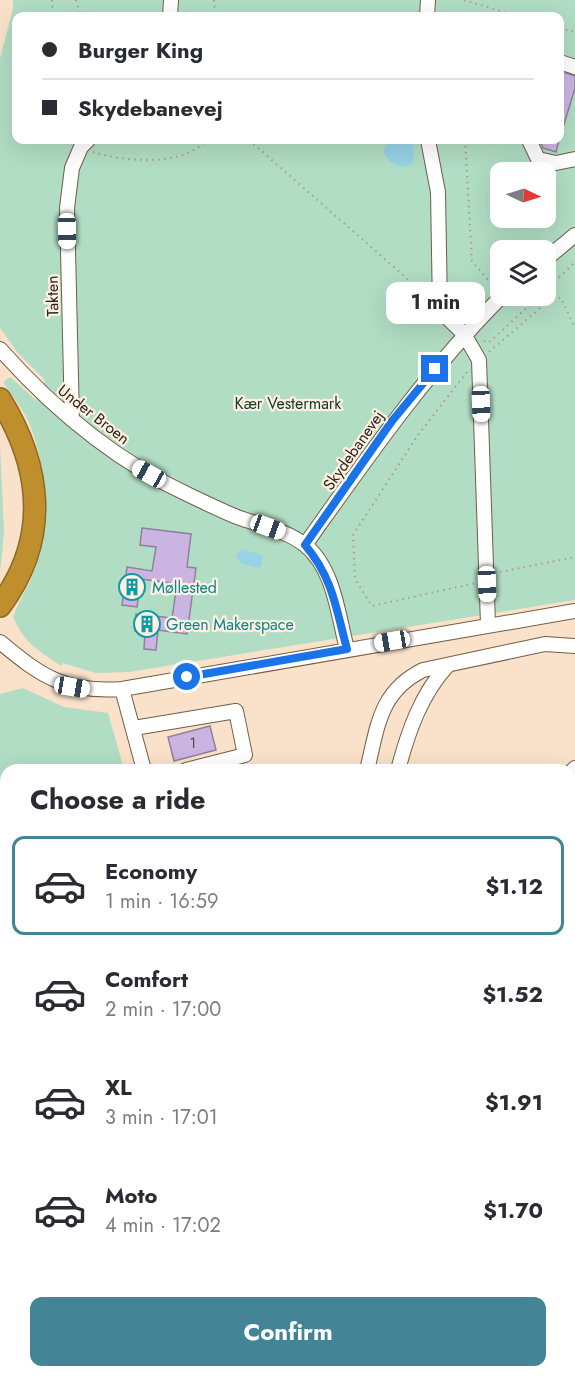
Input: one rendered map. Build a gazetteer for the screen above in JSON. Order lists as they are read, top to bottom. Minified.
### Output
{"streets":{"street":["Takten","Under Broen","Skydebanevej"]},"crossings":[["Takten","Under Broen"],["Under Broen","Skydebanevej"]],"parks":["Kær Vestermark"],"places":{"building":["Møllested","Green Makerspace"]},"house_numbers":["1"],"north":"right","page":{"banner":["Burger King","Skydebanevej"],"bubble":"1 min","heading":"Choose a ride","list":[{"name":"Economy","note":"1 min · 16:59","value":"$1.12"},{"name":"Comfort","note":"2 min · 17:00","value":"$1.52"},{"name":"XL","note":"3 min · 17:01","value":"$1.91"},{"name":"Moto","note":"4 min · 17:02","value":"$1.70"}],"buttons":"Confirm"}}
